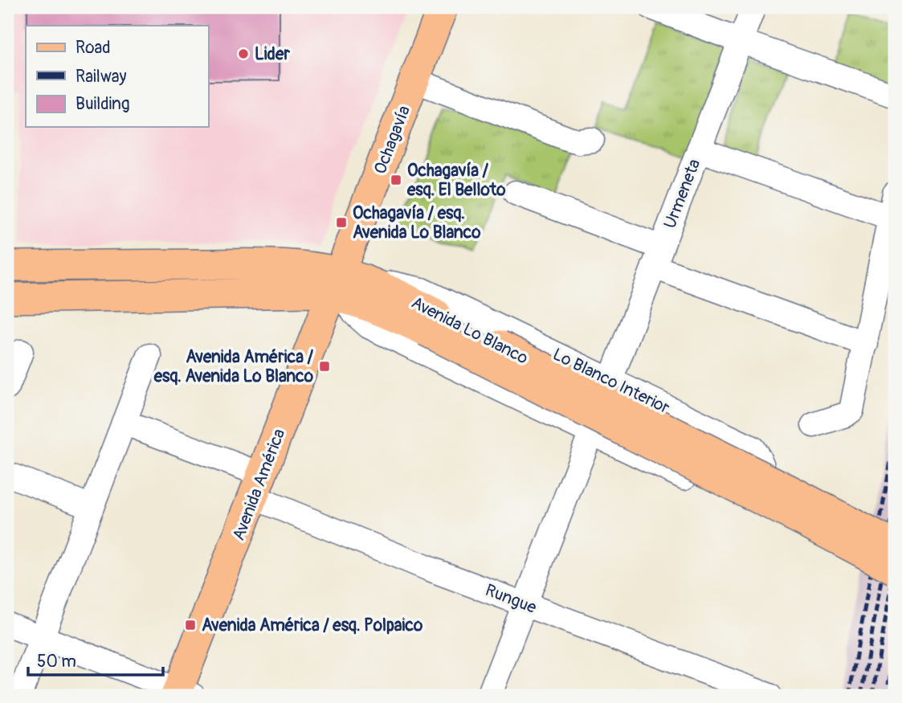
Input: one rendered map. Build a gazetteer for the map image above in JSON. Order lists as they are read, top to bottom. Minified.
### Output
{"streets":{"main road":["Ochagavía","Avenida Lo Blanco","Avenida América"],"street":["Urmeneta","Lo Blanco Interior","Rungue"]},"crossings":[["Ochagavía","Avenida Lo Blanco"],["Ochagavía","Avenida América"],["Urmeneta","Lo Blanco Interior"],["Avenida Lo Blanco","Lo Blanco Interior"],["Avenida Lo Blanco","Avenida América"],["Avenida América","Rungue"]],"places":{"other":["Lider"],"transit":["Ochagavía / esq. El Belloto","Ochagavía / esq. Avenida Lo Blanco","Avenida América / esq. Avenida Lo Blanco","Avenida América / esq. Polpaico"]},"legend":["Road","Railway","Building"],"scale_bar":"50 m"}
